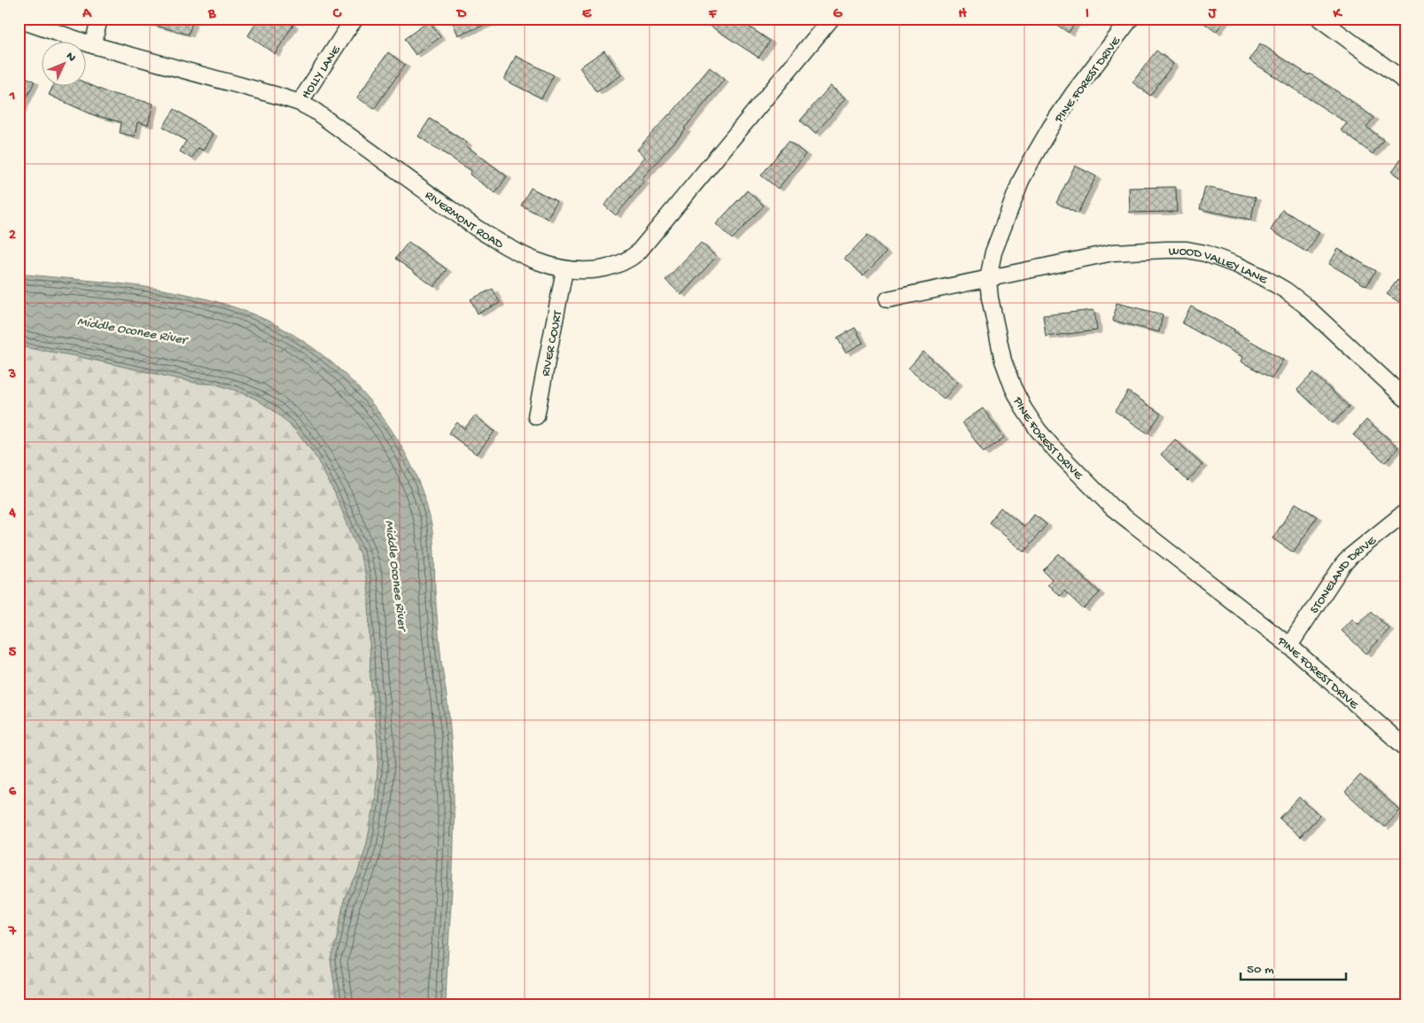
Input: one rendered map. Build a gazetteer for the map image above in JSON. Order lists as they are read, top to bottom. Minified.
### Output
{"streets":{"street":["HOLLY LANE","PINE FOREST DRIVE","RIVERMONT ROAD","WOOD VALLEY LANE","RIVER COURT","STONELAND DRIVE"]},"crossings":[["HOLLY LANE","RIVERMONT ROAD"],["PINE FOREST DRIVE","WOOD VALLEY LANE"],["PINE FOREST DRIVE","STONELAND DRIVE"],["RIVERMONT ROAD","RIVER COURT"]],"water":["Middle Oconee River"],"scale_bar":"50 m","north":"top right","grid":{"columns":["A","B","C","D","E","F","G","H","I","J","K"],"rows":["1","2","3","4","5","6","7"]}}
